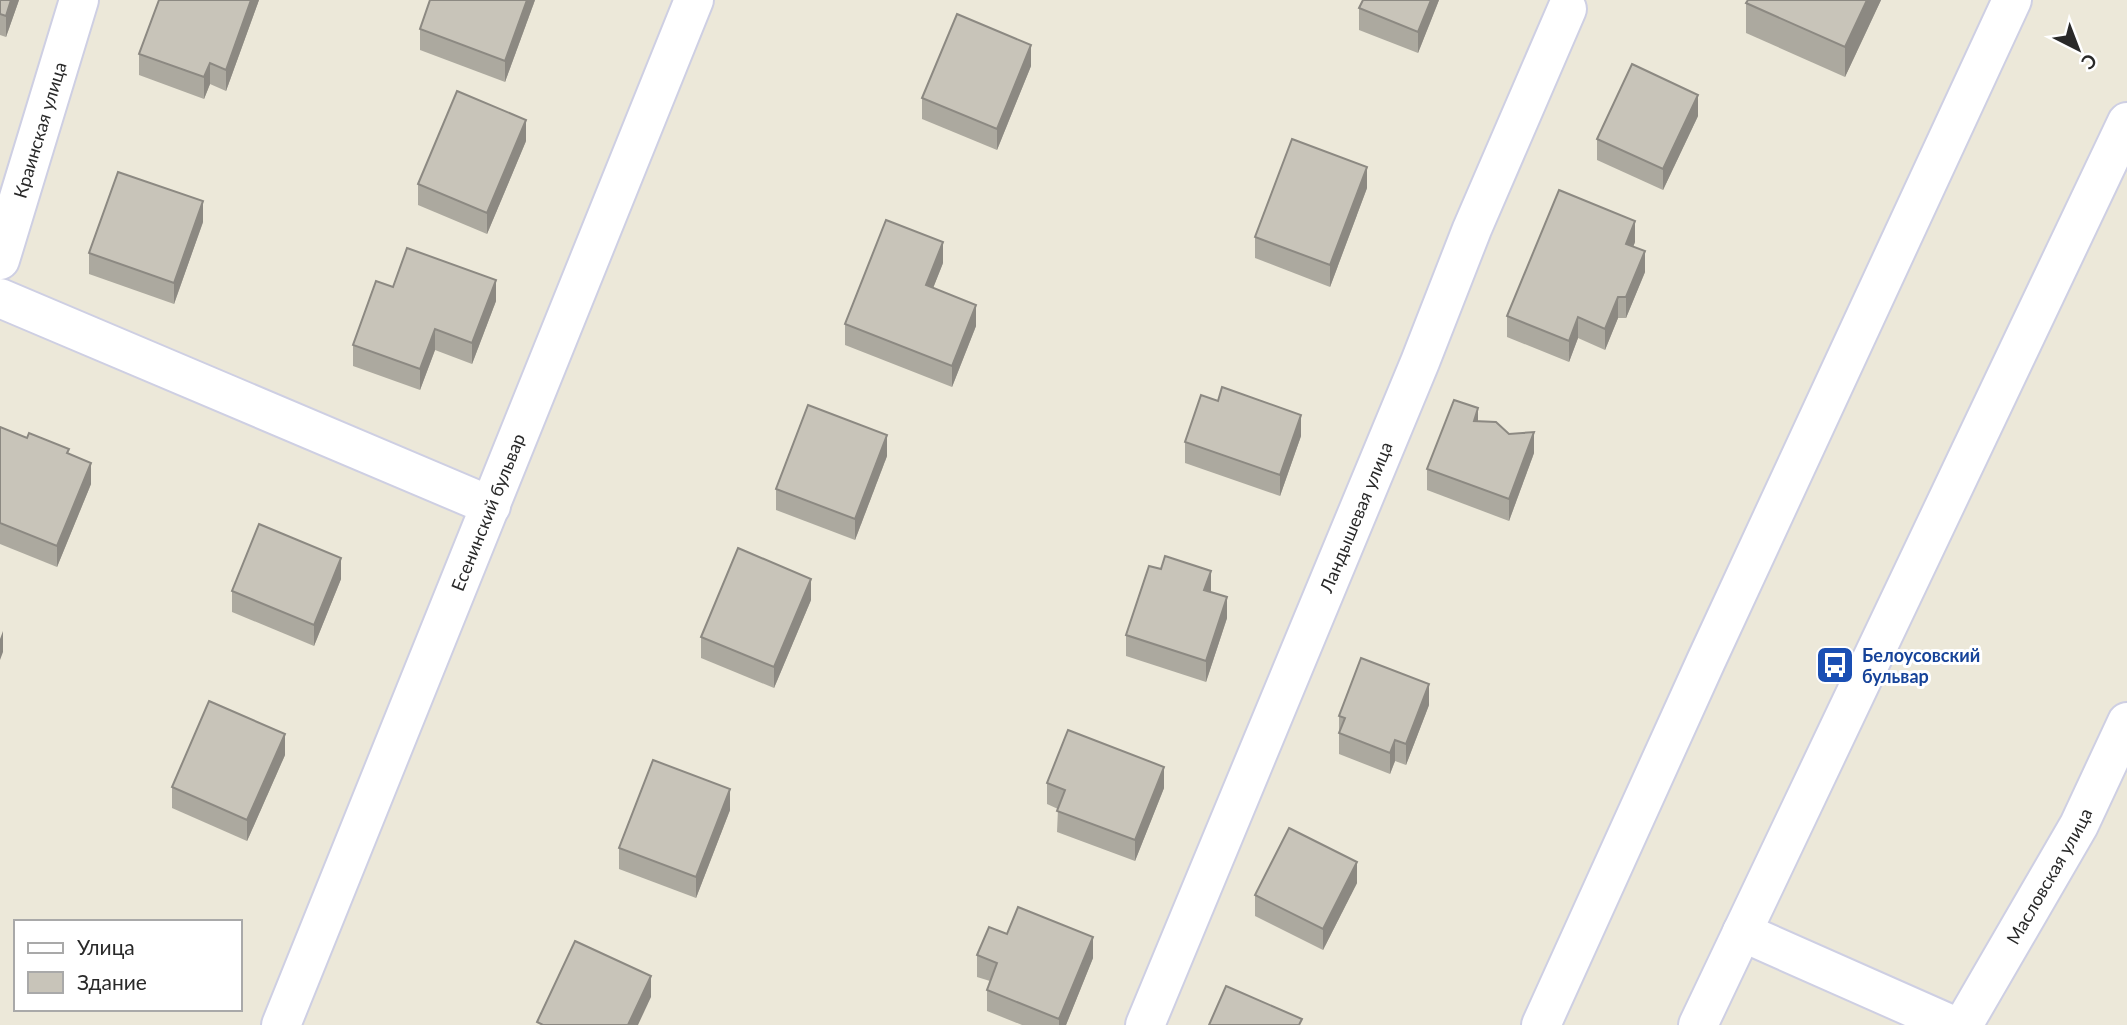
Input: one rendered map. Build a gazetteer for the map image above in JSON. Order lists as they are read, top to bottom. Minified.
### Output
{"streets":{"street":["Краинская улица","Есенинский бульвар","Ландышевая улица","Масловская улица"]},"places":{"bus stop":["Белоусовский бульвар"]},"legend":["Улица","Здание"],"north":"bottom right"}
